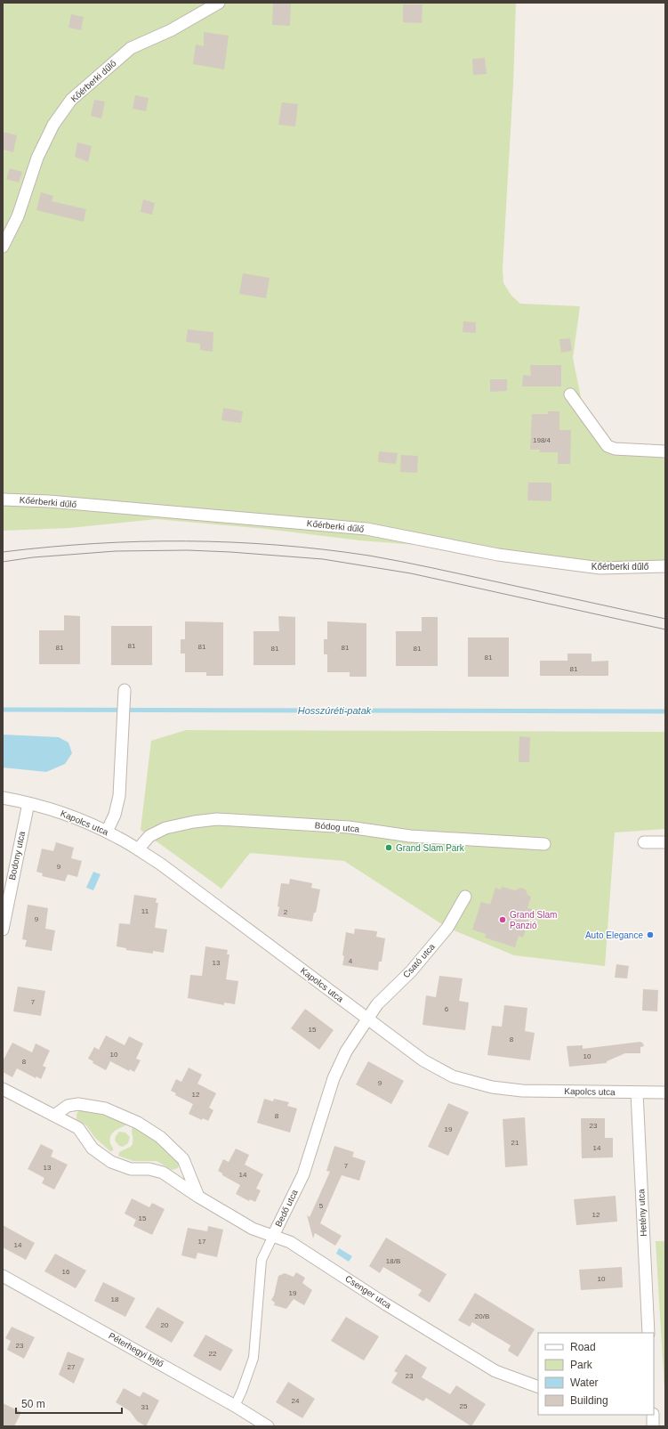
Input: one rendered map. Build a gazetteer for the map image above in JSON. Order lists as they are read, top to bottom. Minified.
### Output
{"streets":{"street":["Kőérberki dűlő","Kapolcs utca","Bódog utca","Bodony utca","Csató utca","Bedő utca","Hetény utca","Csenger utca","Péterhegyi lejtő"]},"crossings":[["Kapolcs utca","Bódog utca"],["Kapolcs utca","Bodony utca"],["Kapolcs utca","Csató utca"],["Kapolcs utca","Bedő utca"],["Kapolcs utca","Hetény utca"],["Csató utca","Bedő utca"],["Bedő utca","Csenger utca"],["Bedő utca","Péterhegyi lejtő"]],"water":["Hosszúréti-patak"],"places":["Grand Slam Park","Grand Slam Panzió","Auto Elegance"],"house_numbers":["198/4","81","81","81","81","81","81","81","81","9","11","2","9","4","13","7","6","15","8","10","10","8","9","12","8","23","19","21","14","7","13","14","5","12","15","17","14","18/B","16","10","19","18","20/B","20","23","22","27","23","24","25","31"],"legend":["Road","Park","Water","Building"],"scale_bar":"50 m"}
